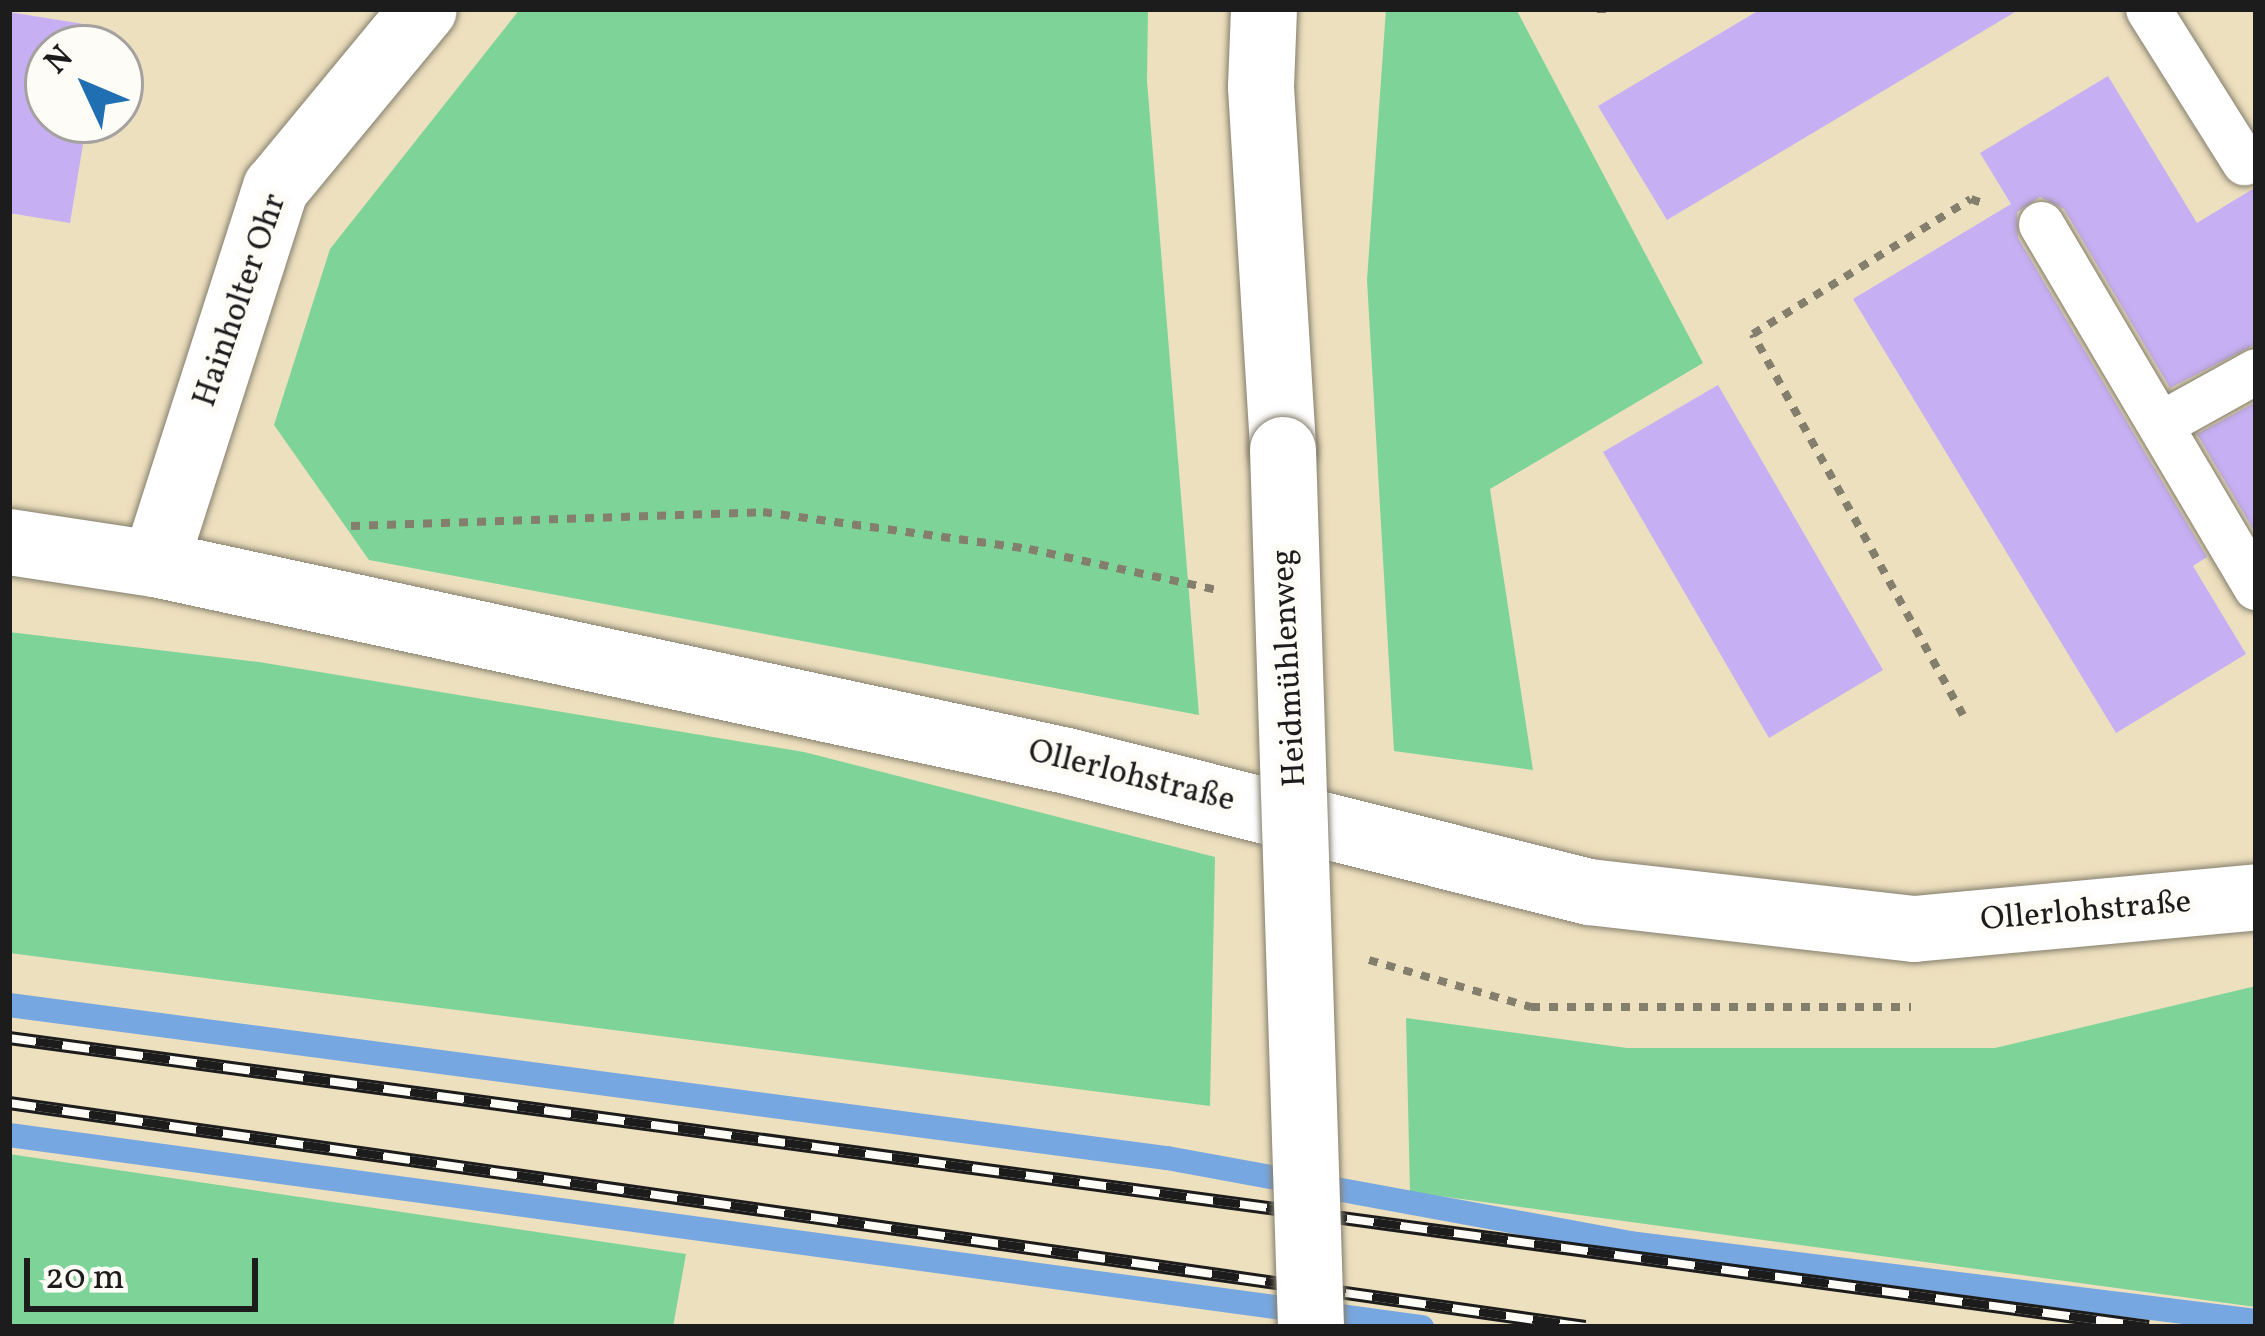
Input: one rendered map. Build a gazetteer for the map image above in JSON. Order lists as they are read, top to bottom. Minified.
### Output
{"streets":{"street":["Hainholter Ohr","Heidmühlenweg","Ollerlohstraße"]},"crossings":[["Hainholter Ohr","Ollerlohstraße"]],"scale_bar":"20 m","north":"top left"}
